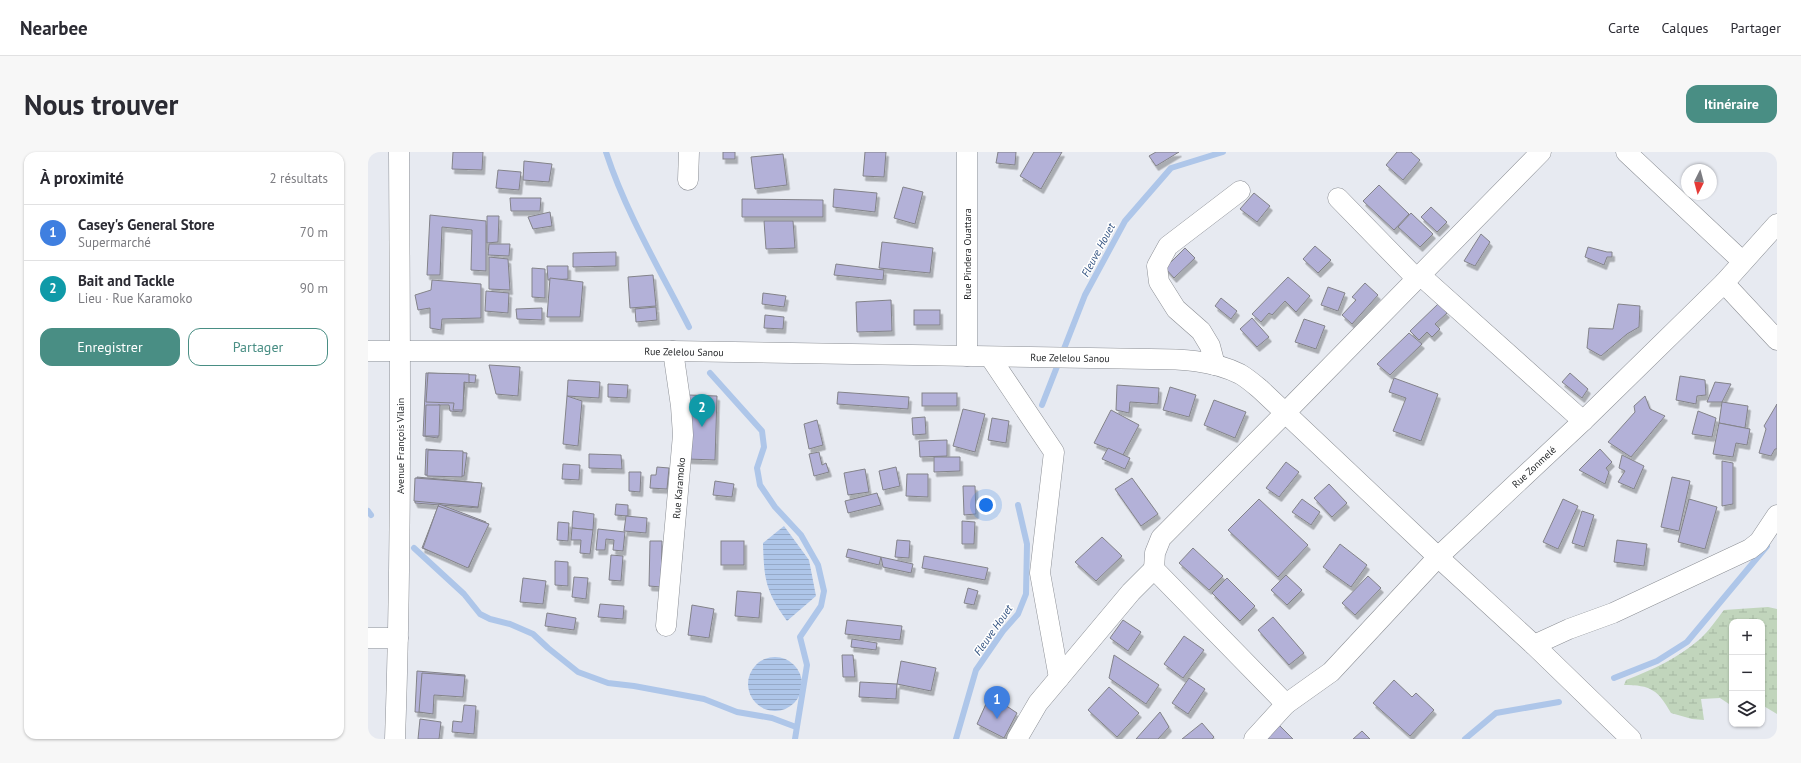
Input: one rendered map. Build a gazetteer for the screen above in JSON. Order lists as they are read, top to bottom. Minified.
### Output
{"streets":{"street":["Rue Pindera Ouattara","Rue Zelelou Sanou","Avenue François Vilain","Rue Zonmelé","Rue Karamoko"]},"crossings":[["Rue Pindera Ouattara","Rue Zelelou Sanou"],["Rue Zelelou Sanou","Avenue François Vilain"],["Rue Zelelou Sanou","Rue Zonmelé"],["Rue Zelelou Sanou","Rue Karamoko"]],"water":["Fleuve Houet"],"north":"bottom","page":{"header":"Nearbee","nav":["Carte","Calques","Partager"],"buttons":["Itinéraire",["Enregistrer","Partager"]],"title":"Nous trouver","heading":["À proximité","2 résultats"],"list":[{"mark":"1","name":"Casey's General Store","note":"Supermarché","value":"70 m"},{"mark":"2","name":"Bait and Tackle","note":"Lieu · Rue Karamoko","value":"90 m"}],"pins":["2","1"],"map_buttons":["+","−"]}}
